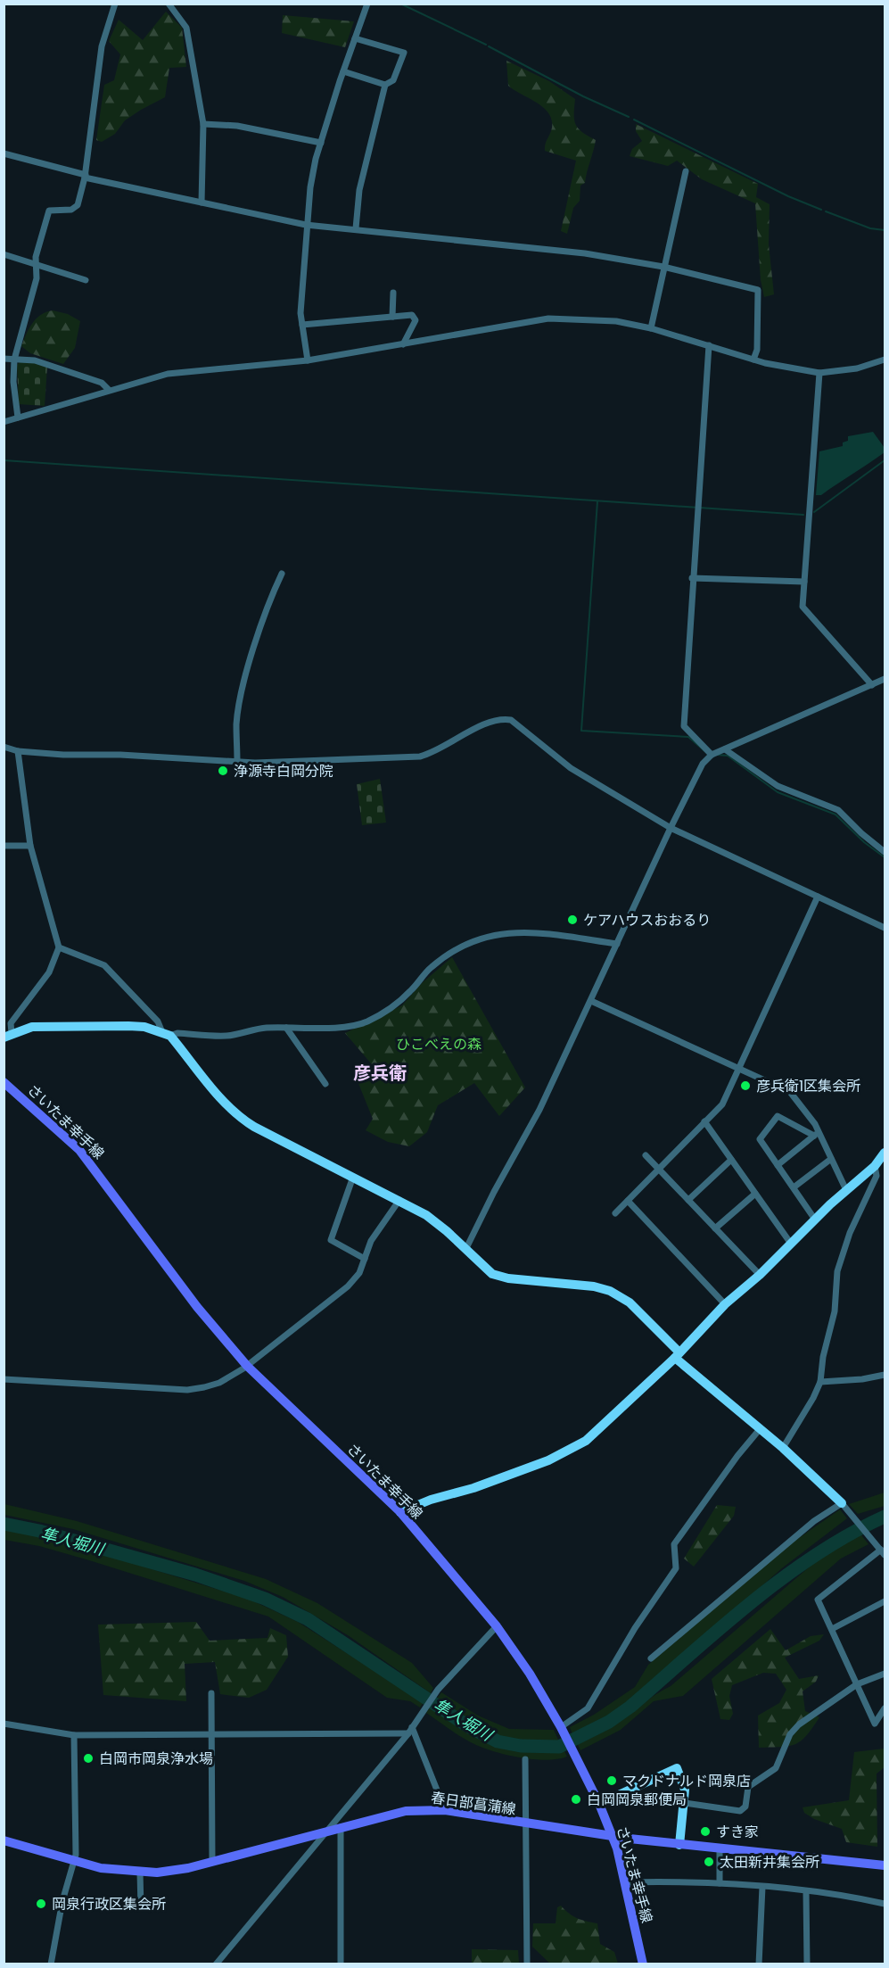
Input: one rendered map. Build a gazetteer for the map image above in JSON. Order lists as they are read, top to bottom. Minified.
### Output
{"streets":{"main road":["さいたま幸手線","春日部菖蒲線"]},"crossings":[["さいたま幸手線","春日部菖蒲線"]],"districts":["彦兵衛"],"water":["隼人堀川"],"parks":["ひこべえの森"],"places":["浄源寺白岡分院","ケアハウスおおるり","彦兵衛1区集会所","白岡市岡泉浄水場","マクドナルド岡泉店","白岡岡泉郵便局","すき家","太田新井集会所","岡泉行政区集会所"]}
